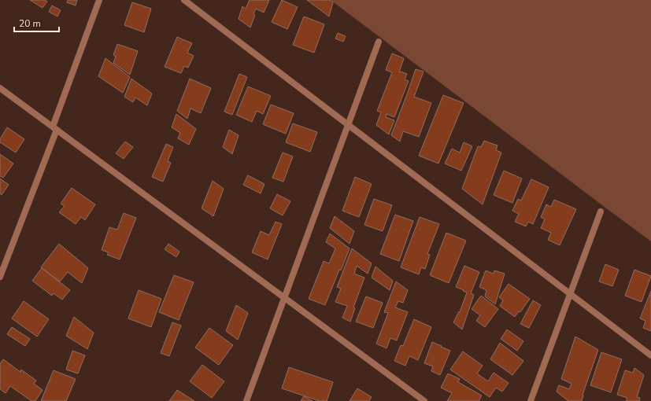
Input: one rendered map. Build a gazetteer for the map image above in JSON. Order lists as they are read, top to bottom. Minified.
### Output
{"scale_bar":"20 m"}
